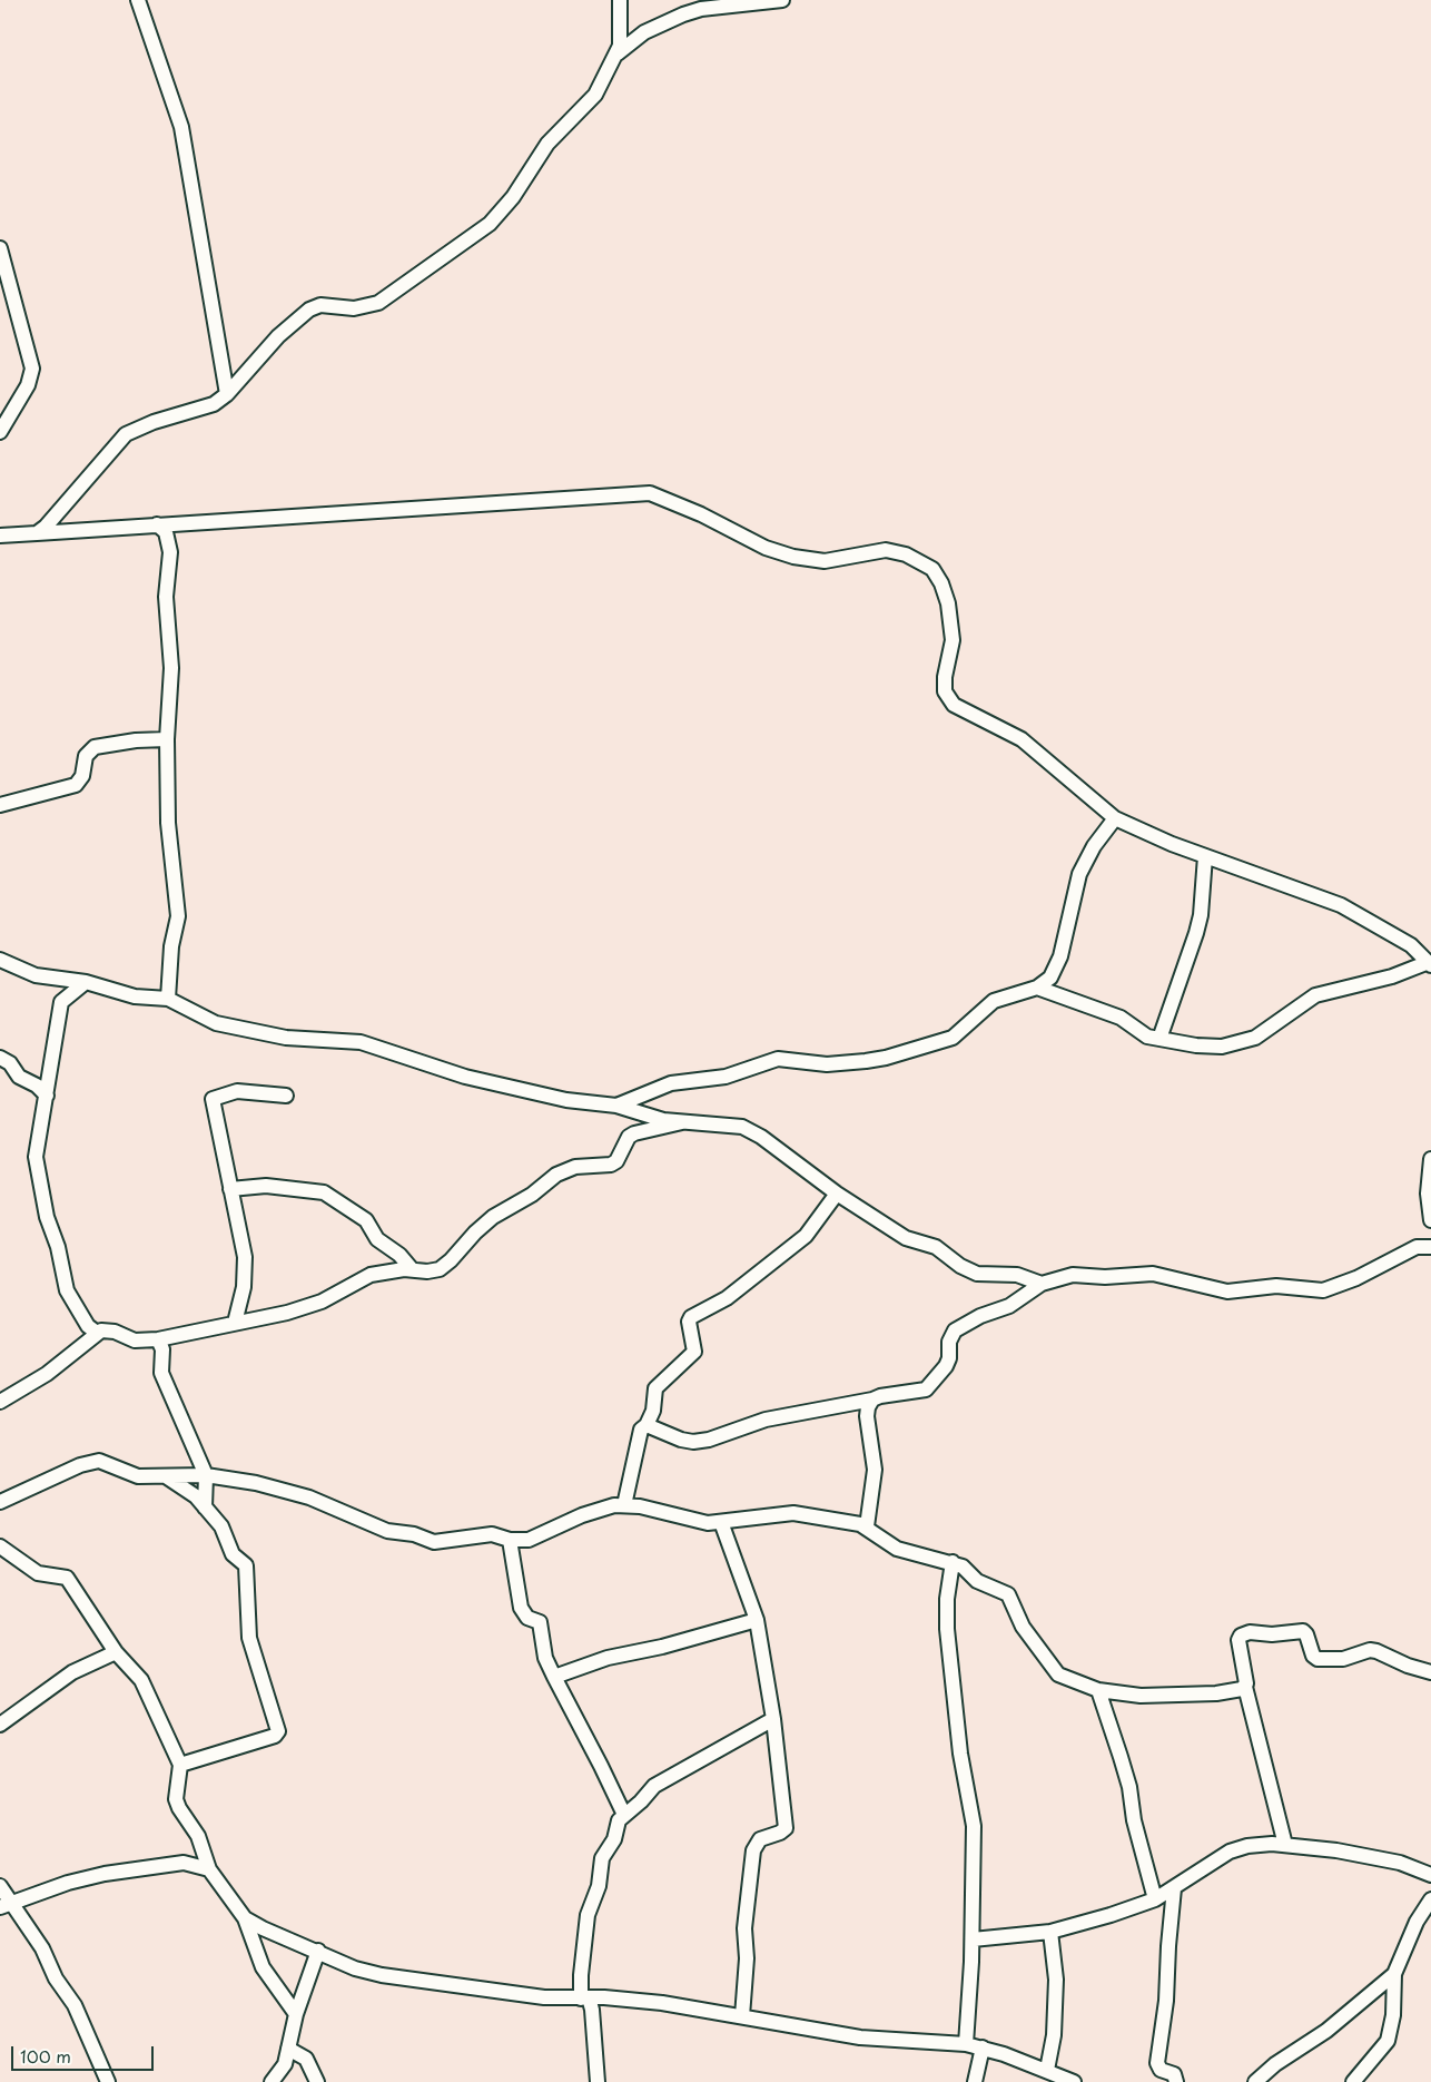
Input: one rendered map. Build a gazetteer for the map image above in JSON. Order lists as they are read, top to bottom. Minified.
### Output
{"scale_bar":"100 m"}
